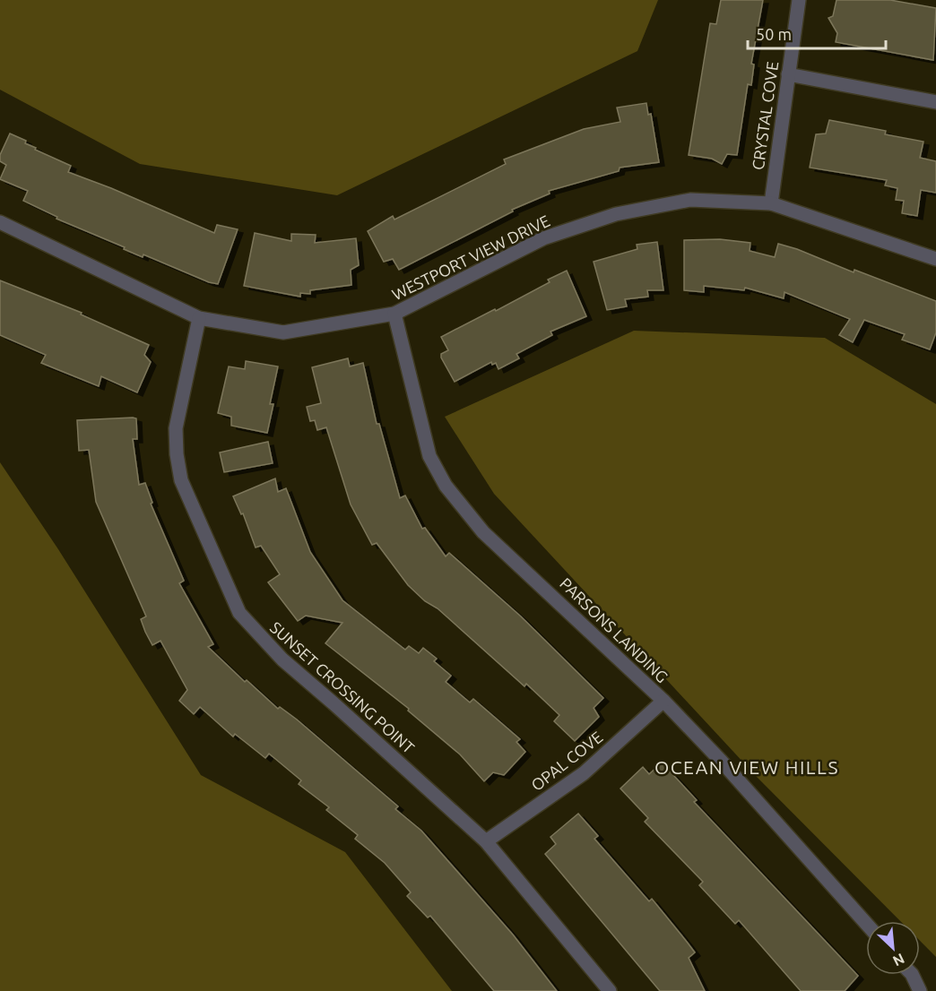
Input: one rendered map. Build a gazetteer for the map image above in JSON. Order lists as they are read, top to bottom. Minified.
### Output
{"streets":{"street":["CRYSTAL COVE","WESTPORT VIEW DRIVE","PARSONS LANDING","SUNSET CROSSING POINT","OPAL COVE"]},"crossings":[["CRYSTAL COVE","WESTPORT VIEW DRIVE"],["WESTPORT VIEW DRIVE","PARSONS LANDING"],["WESTPORT VIEW DRIVE","SUNSET CROSSING POINT"],["PARSONS LANDING","OPAL COVE"],["SUNSET CROSSING POINT","OPAL COVE"]],"districts":["OCEAN VIEW HILLS"],"scale_bar":"50 m","north":"bottom right"}
